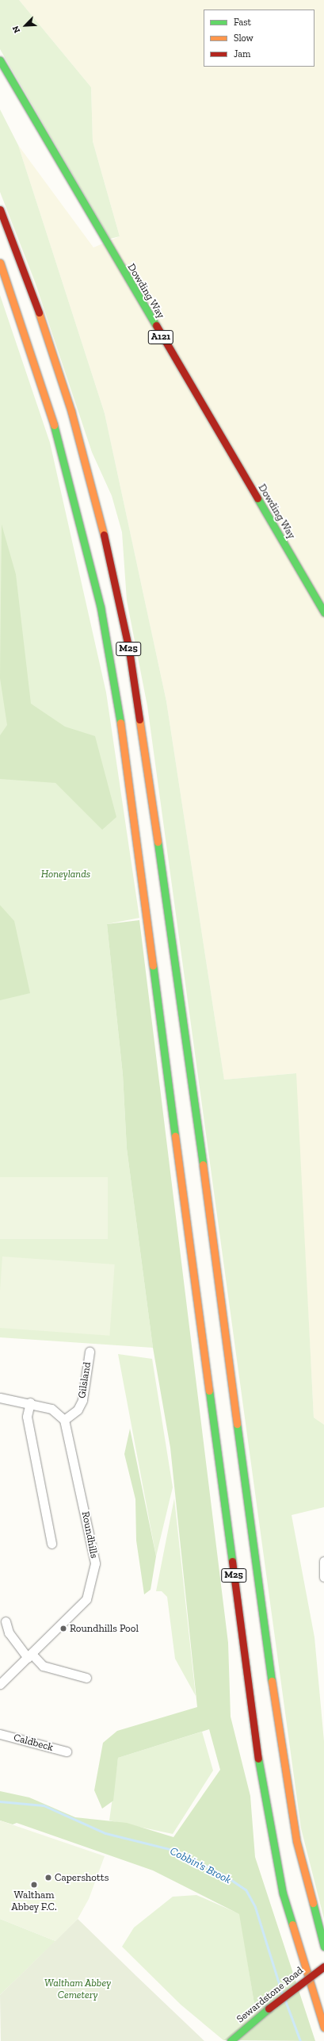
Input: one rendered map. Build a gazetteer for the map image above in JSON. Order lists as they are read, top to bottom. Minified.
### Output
{"streets":{"main road":["Dowding Way","A121","M25","Sewardstone Road"],"street":["Gilsland","Roundhills","Caldbeck"]},"crossings":[["Gilsland","Roundhills"]],"water":["Cobbin's Brook"],"parks":["Honeylands","Waltham Abbey Cemetery"],"places":["Roundhills Pool","Capershotts","Waltham Abbey F.C."],"legend":["Fast","Slow","Jam"],"north":"bottom left"}
